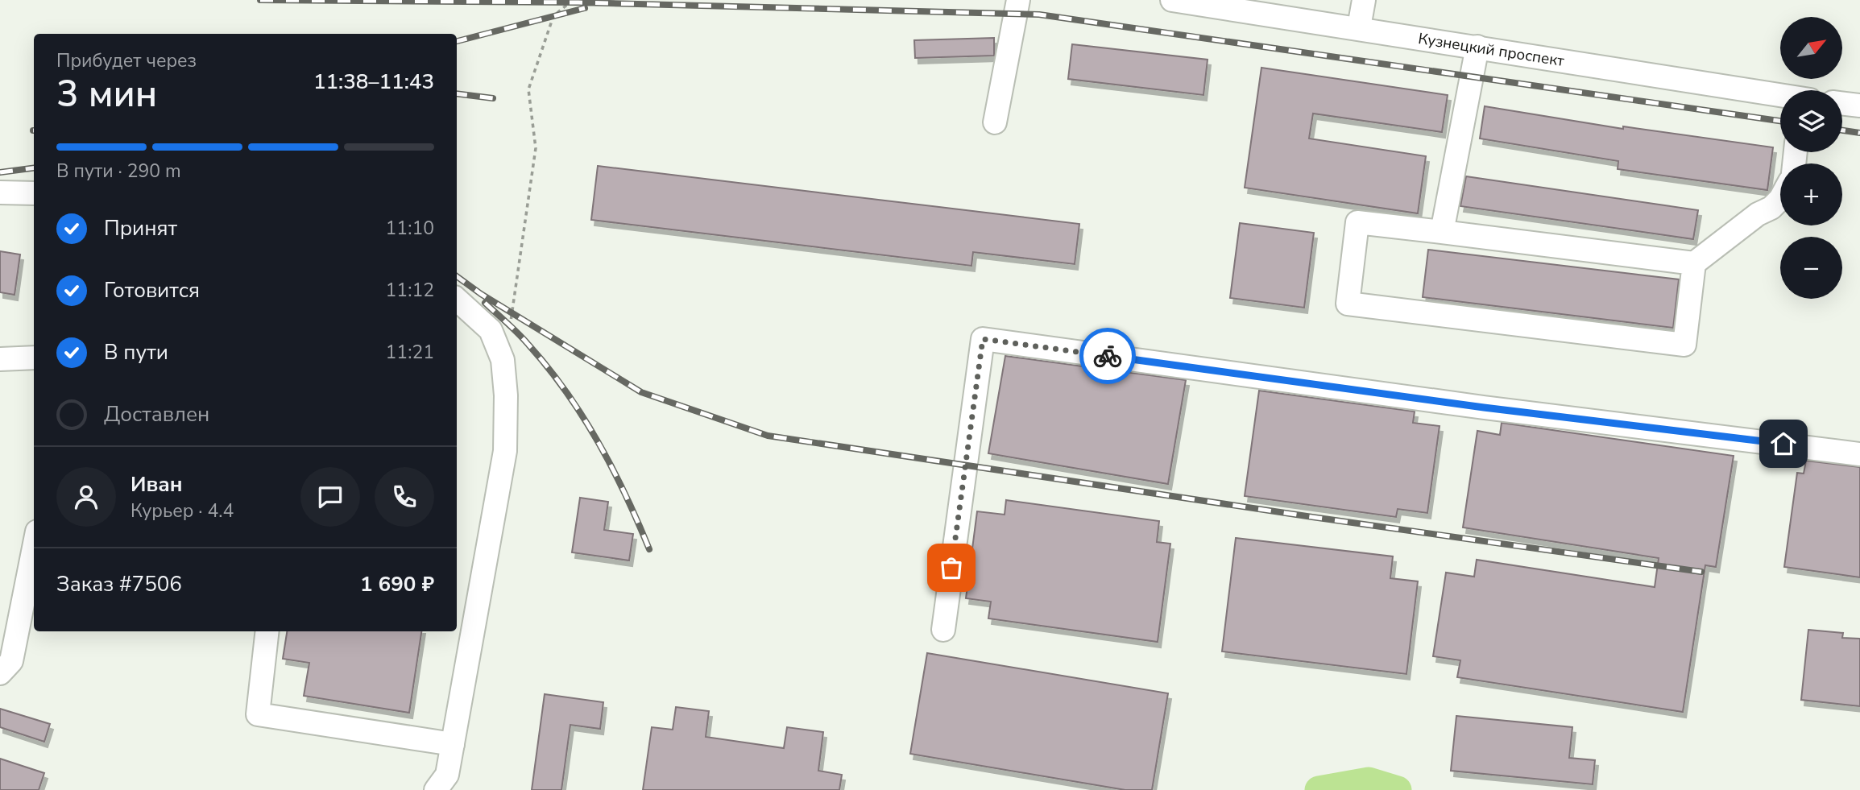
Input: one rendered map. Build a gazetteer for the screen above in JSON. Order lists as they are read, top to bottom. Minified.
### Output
{"streets":{"street":["Кузнецкий проспект"]},"north":"top right","page":{"map_buttons":["+","−"],"heading":["3 мин","Прибудет через","11:38–11:43"],"panel":["Иван","Курьер · 4.4","Заказ #7506","1 690 ₽"],"bar":"В пути · 290 m","list":[["Принят","11:10"],["Готовится","11:12"],["В пути","11:21"],"Доставлен"]}}
